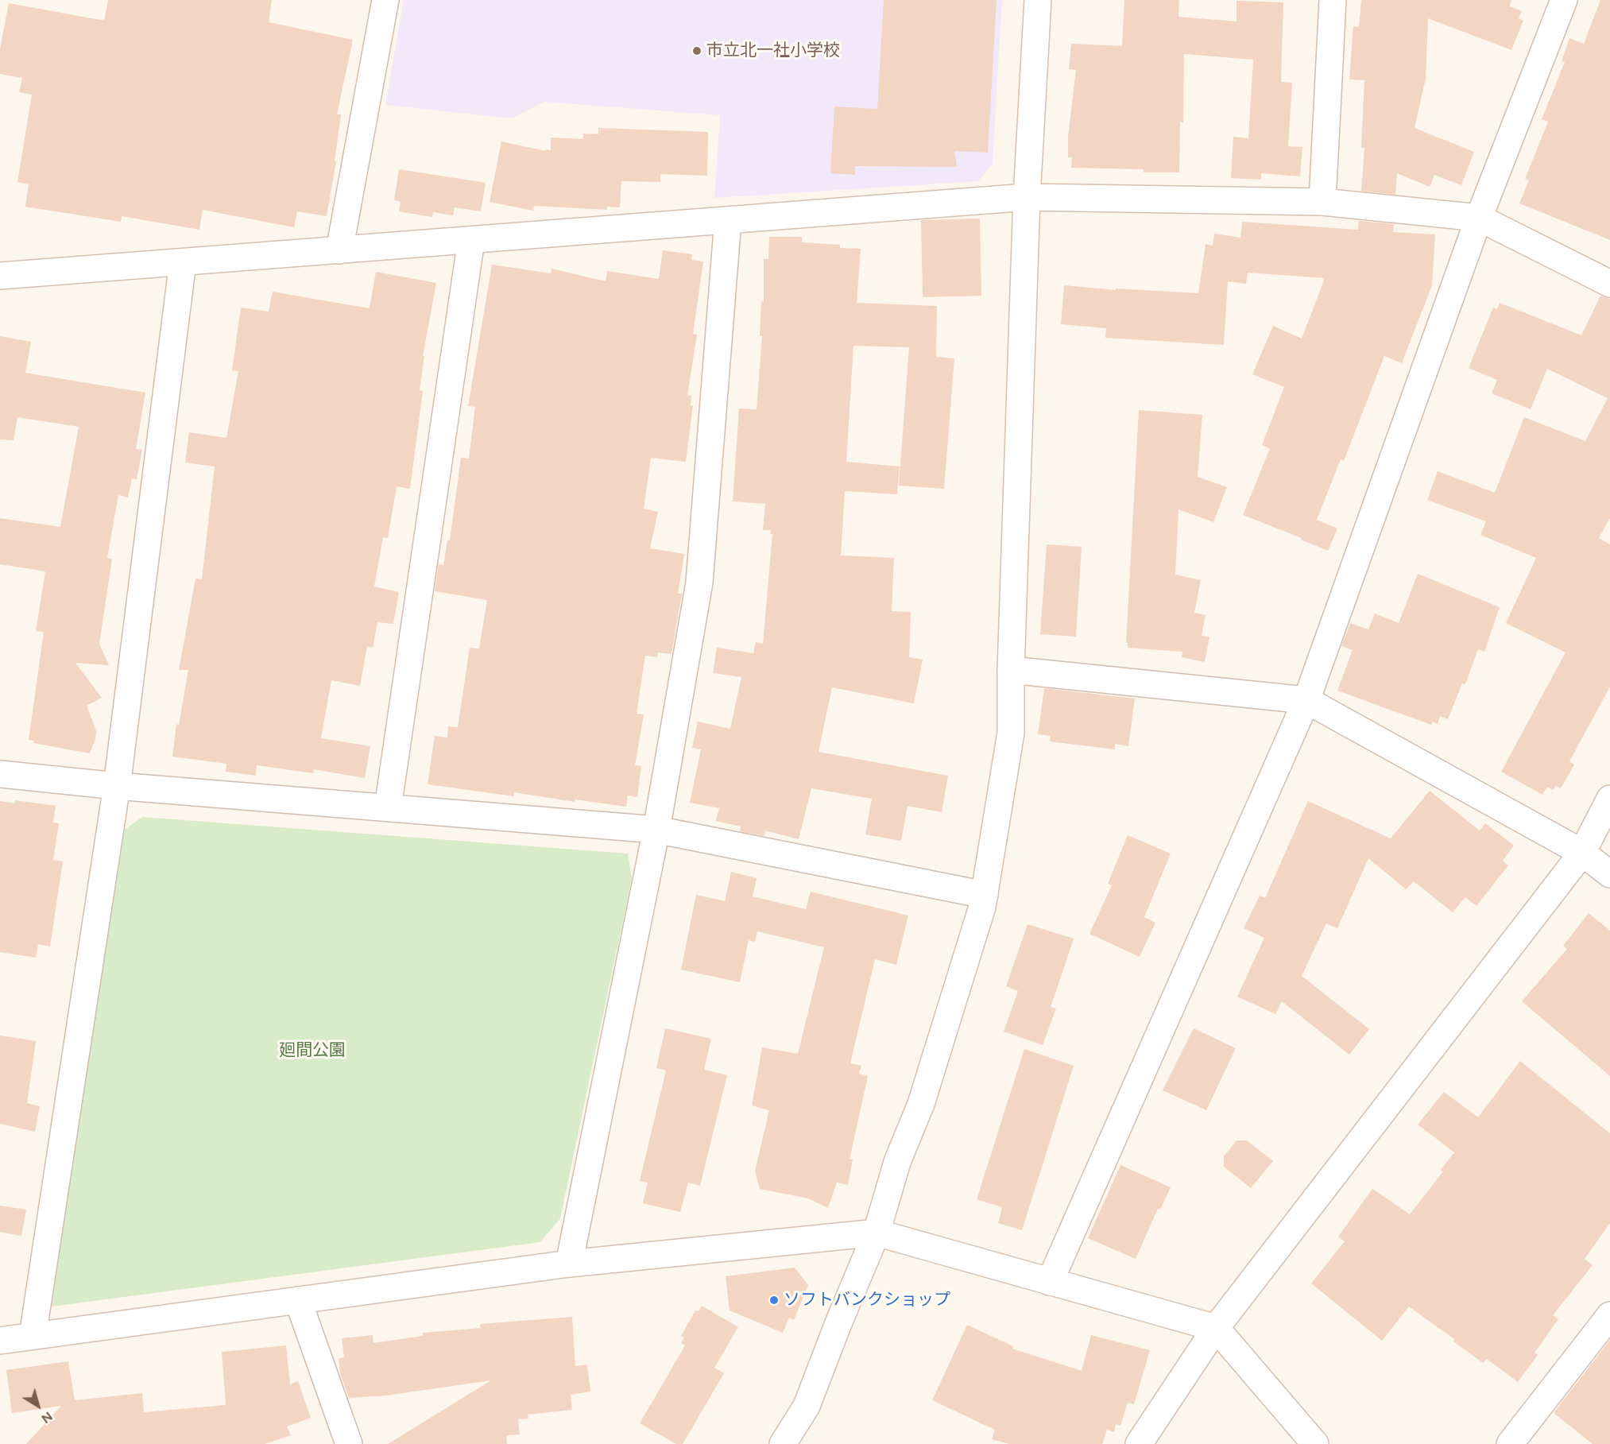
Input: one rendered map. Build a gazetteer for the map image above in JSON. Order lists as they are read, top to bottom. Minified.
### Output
{"parks":["廻間公園"],"places":["市立北一社小学校","ソフトバンクショップ"],"north":"bottom right"}
